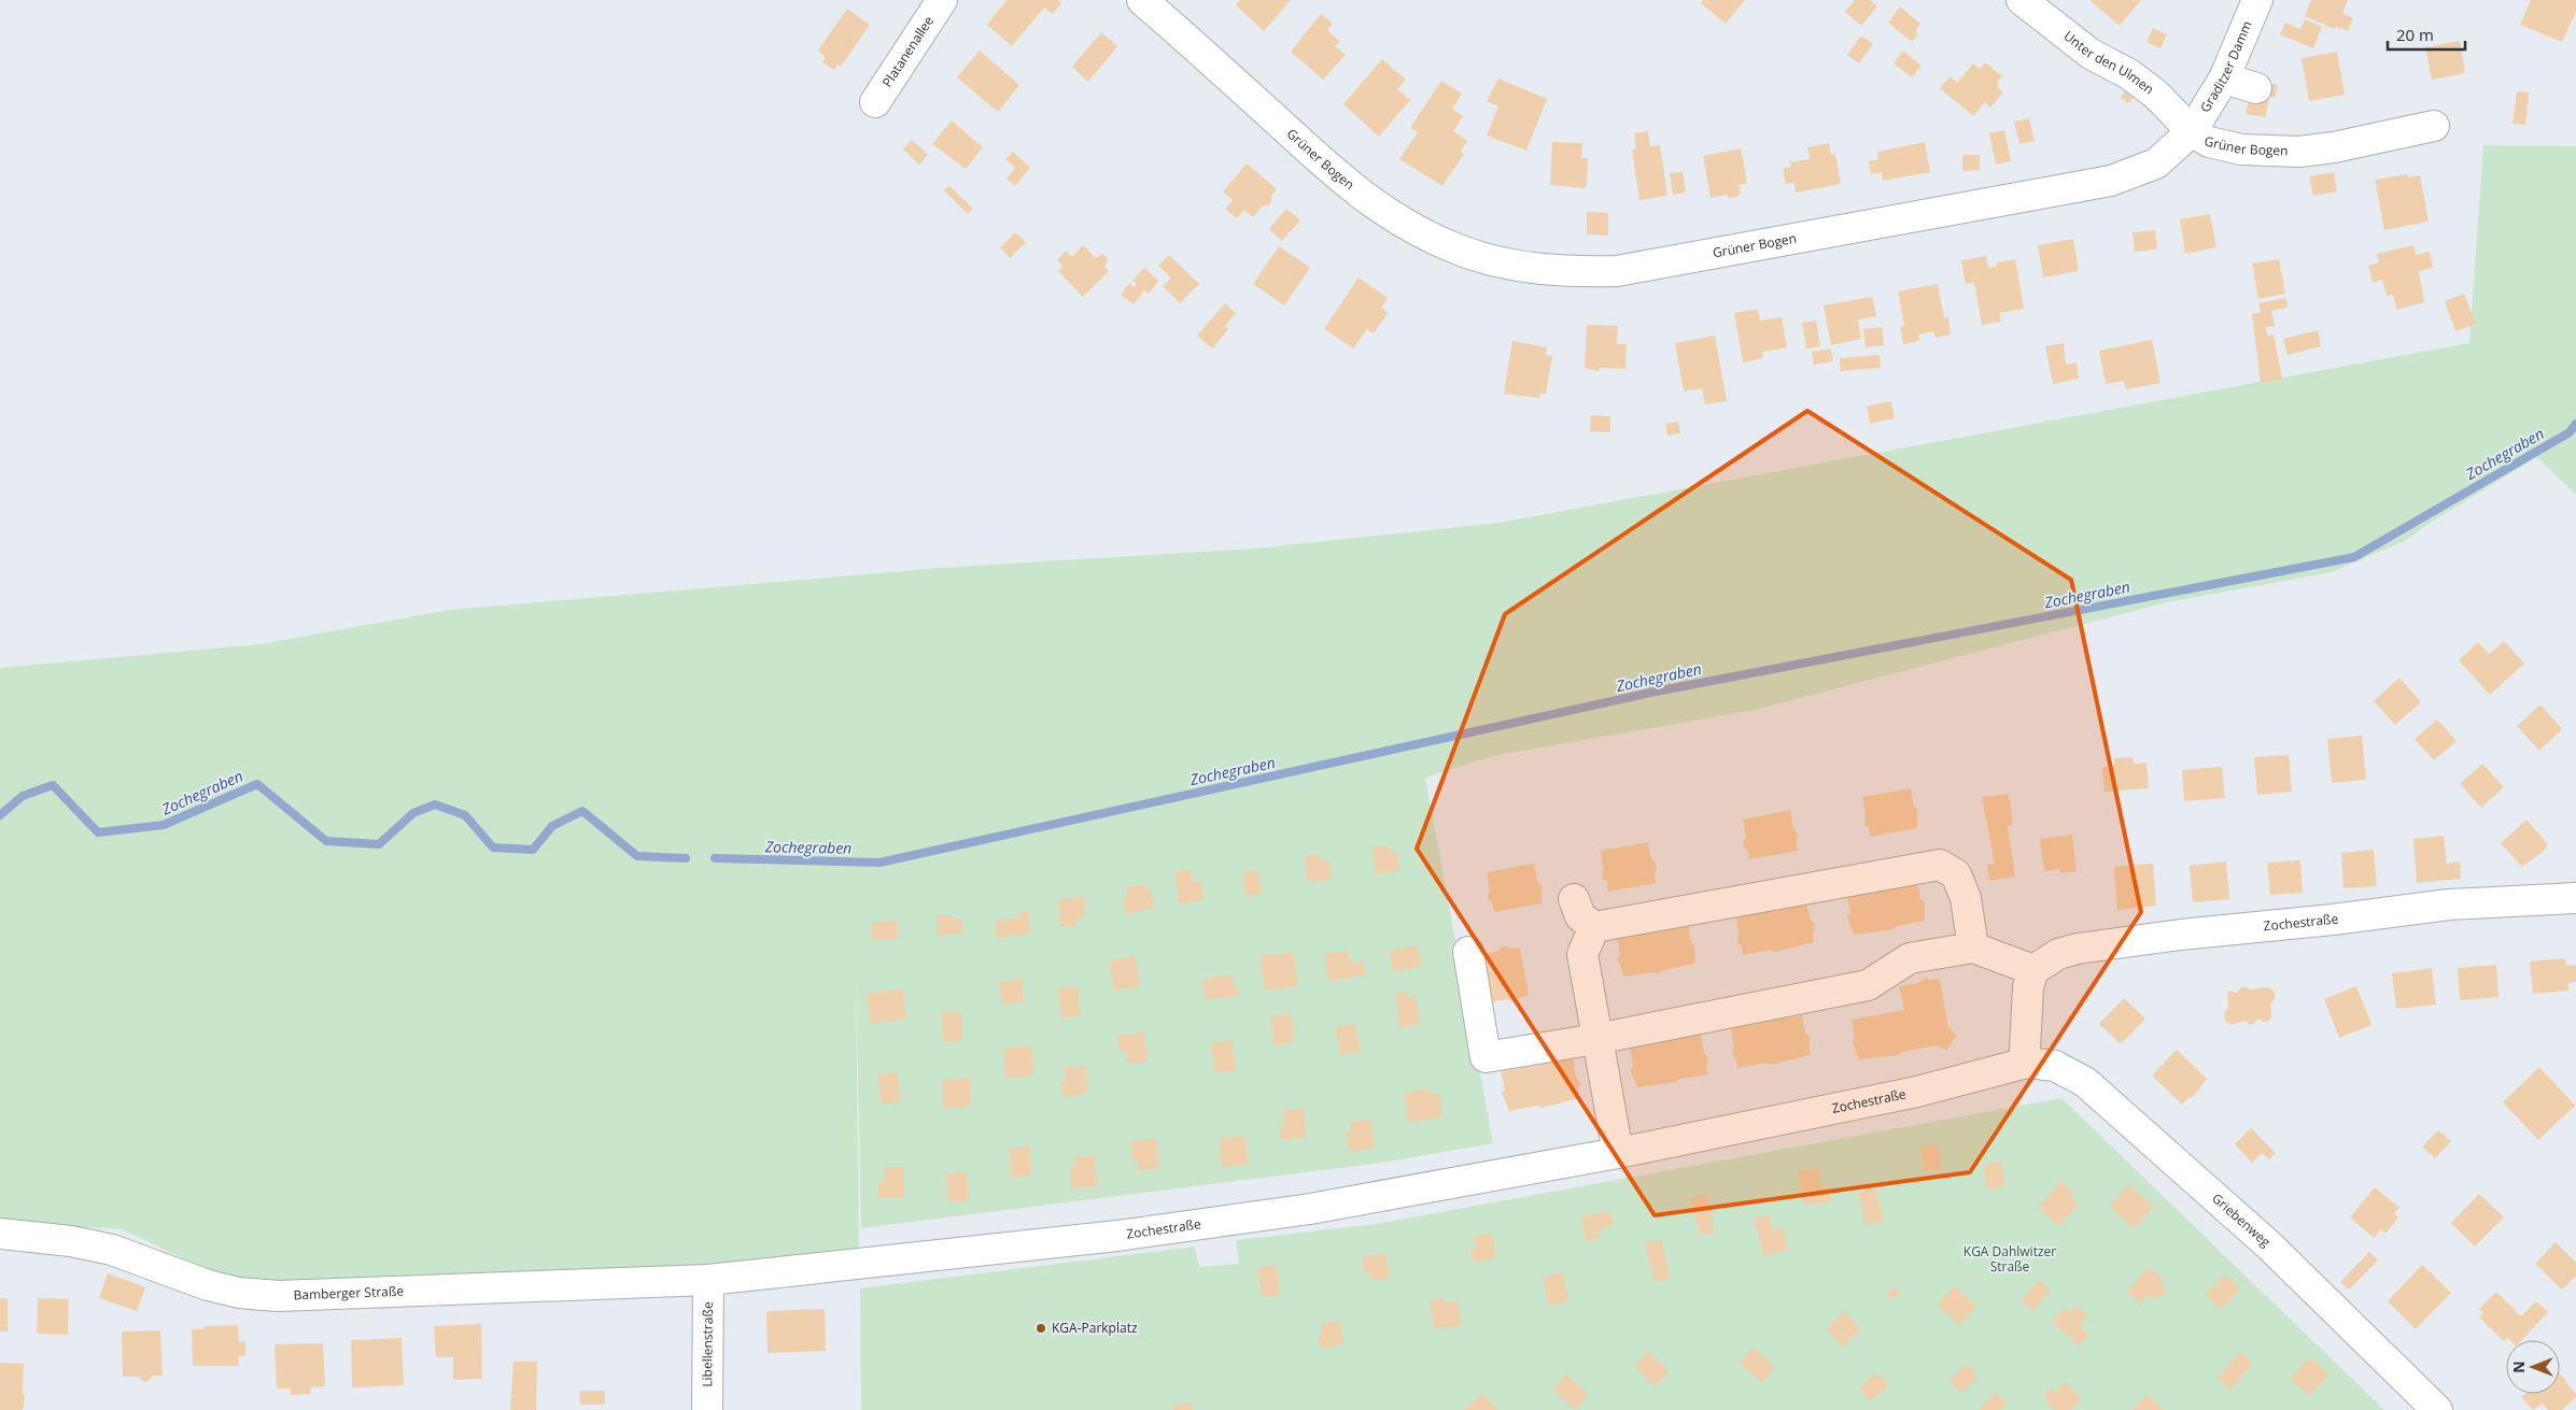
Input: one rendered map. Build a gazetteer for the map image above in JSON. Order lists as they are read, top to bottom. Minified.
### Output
{"streets":{"street":["Platanenallee","Unter den Ulmen","Graditzer Damm","Grüner Bogen","Zochestraße","Griebenweg","Bamberger Straße","Libellenstraße"]},"crossings":[["Unter den Ulmen","Graditzer Damm"],["Unter den Ulmen","Grüner Bogen"],["Graditzer Damm","Grüner Bogen"],["Zochestraße","Griebenweg"],["Zochestraße","Bamberger Straße"],["Zochestraße","Libellenstraße"],["Bamberger Straße","Libellenstraße"]],"water":["Zochegraben"],"parks":["KGA Dahlwitzer Straße"],"places":["KGA-Parkplatz"],"scale_bar":"20 m","north":"left"}
